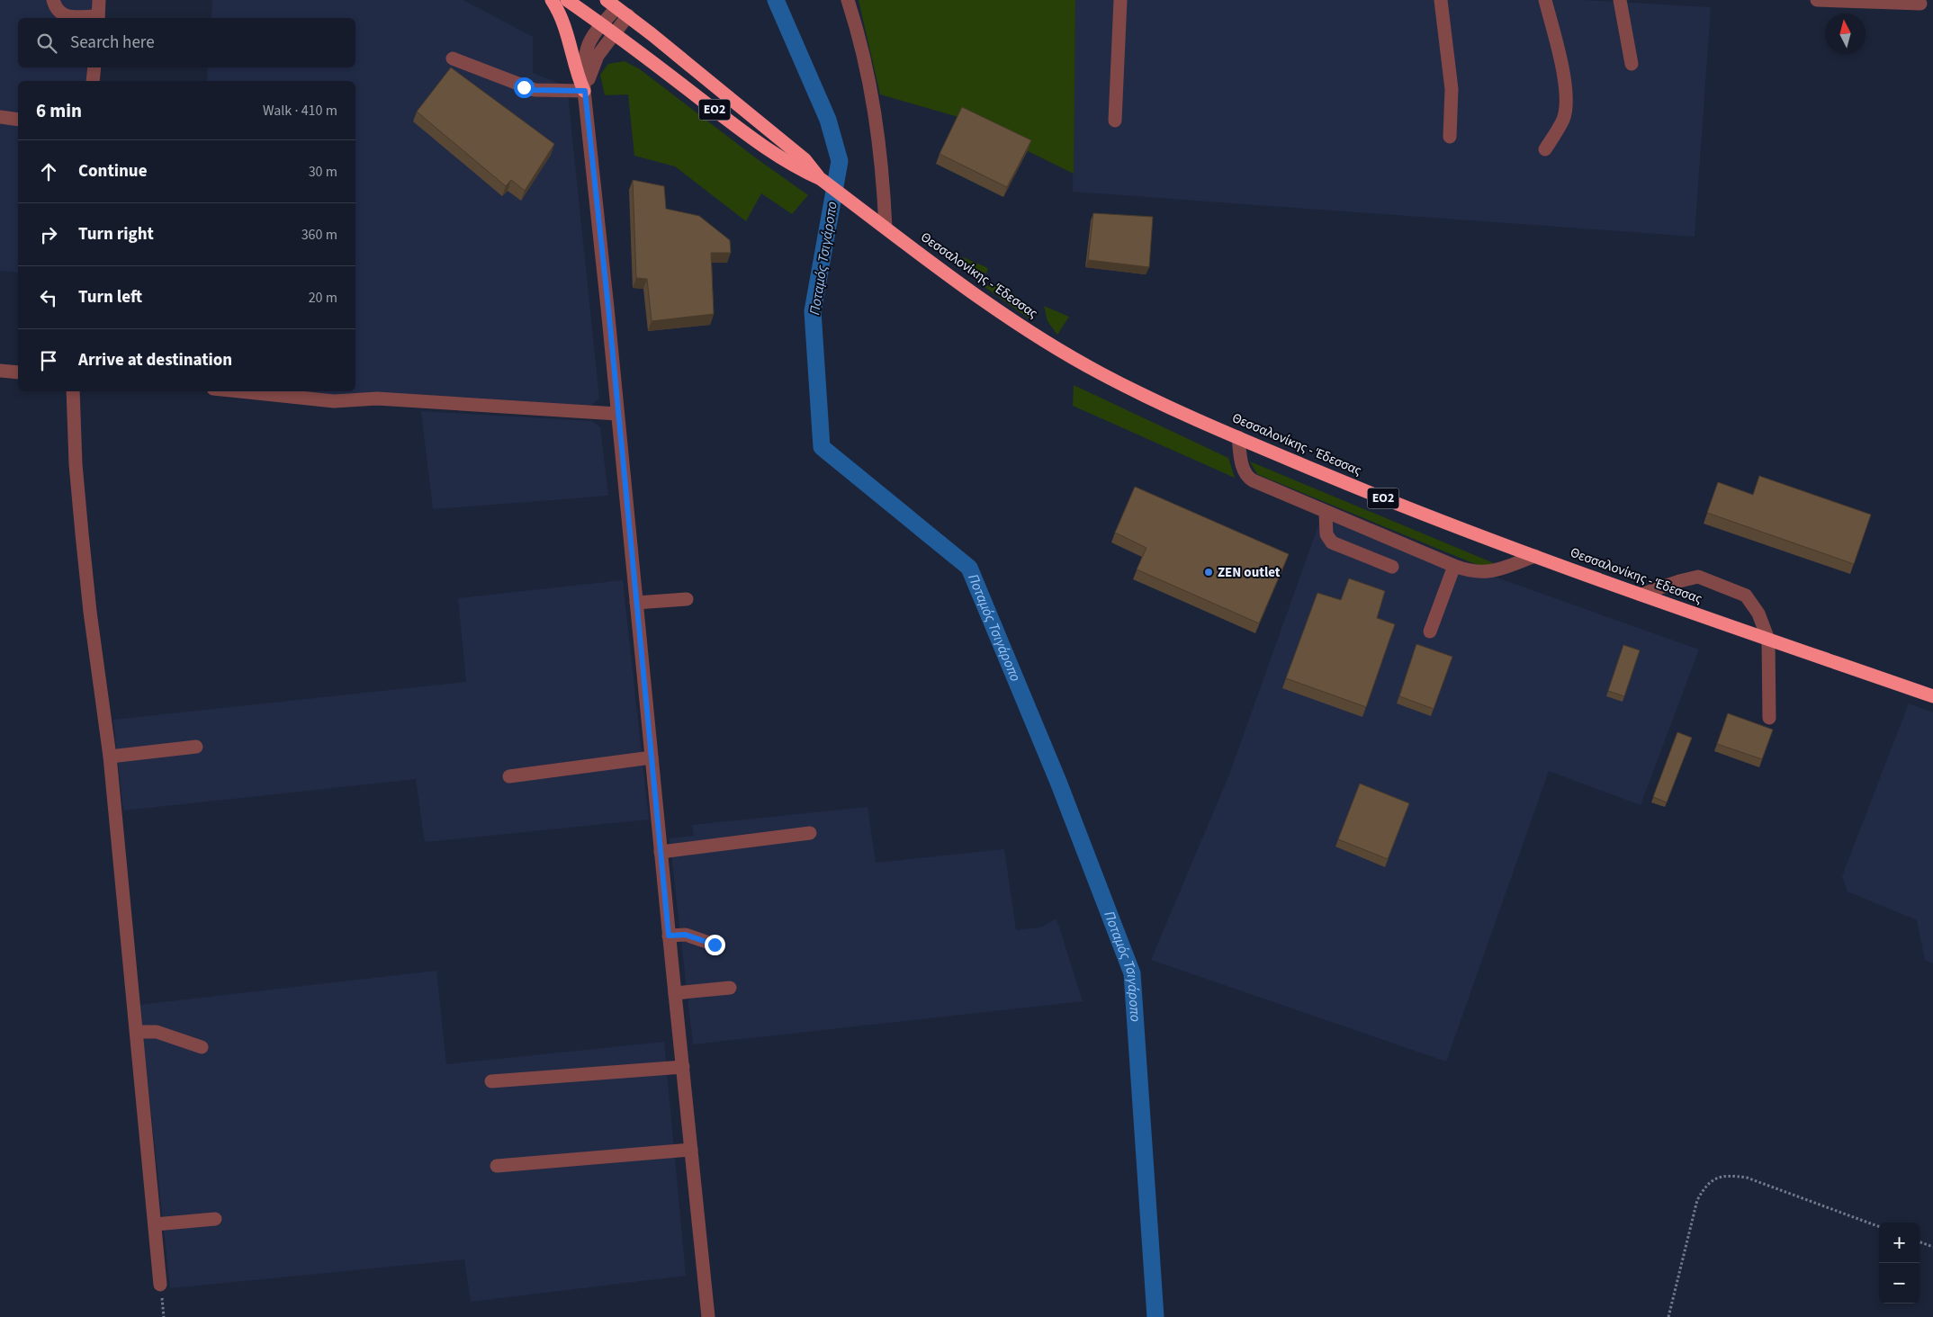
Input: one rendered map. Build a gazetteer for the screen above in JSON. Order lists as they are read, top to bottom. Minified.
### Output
{"streets":{"highway":["ΕΟ2","Θεσσαλονίκης - Έδεσσας"]},"water":["Ποταμός Τσιγάροπο"],"places":["ZEN outlet"],"north":"top","page":{"search":"Search here","heading":["6 min","Walk · 410 m"],"list":[["Continue","30 m"],["Turn right","360 m"],["Turn left","20 m"],"Arrive at destination"],"map_buttons":["+","−"]}}
